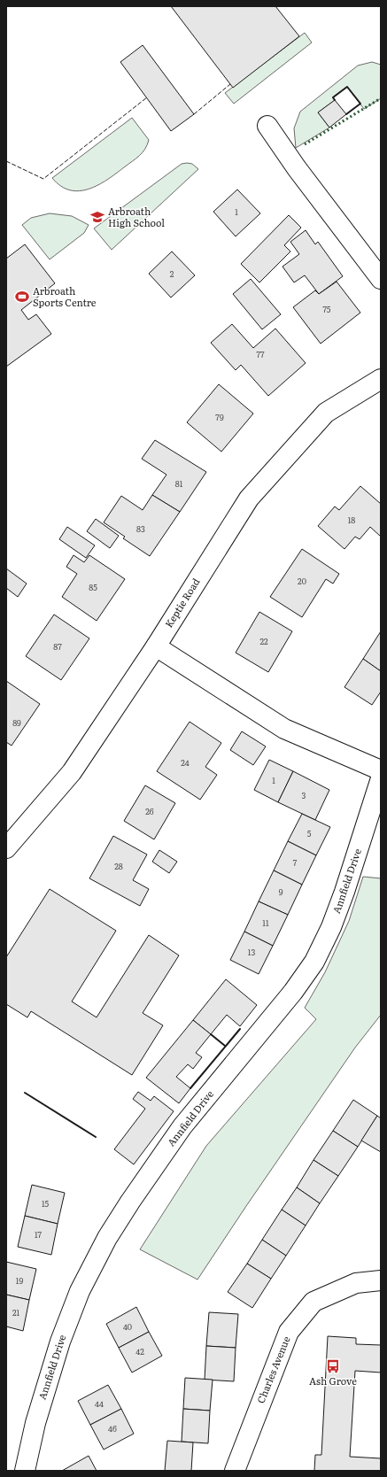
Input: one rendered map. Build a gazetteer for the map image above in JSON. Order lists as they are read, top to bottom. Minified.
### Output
{"streets":{"street":["Keptie Road","Annfield Drive","Charles Avenue"]},"places":{"school or university":["Arbroath High School"],"sports":["Arbroath Sports Centre"],"bus stop":["Ash Grove"]},"house_numbers":["1","2","75","77","79","81","18","83","20","85","22","87","89","24","1","3","26","5","7","28","9","11","13","15","17","19","21","40","42","44","46"]}
